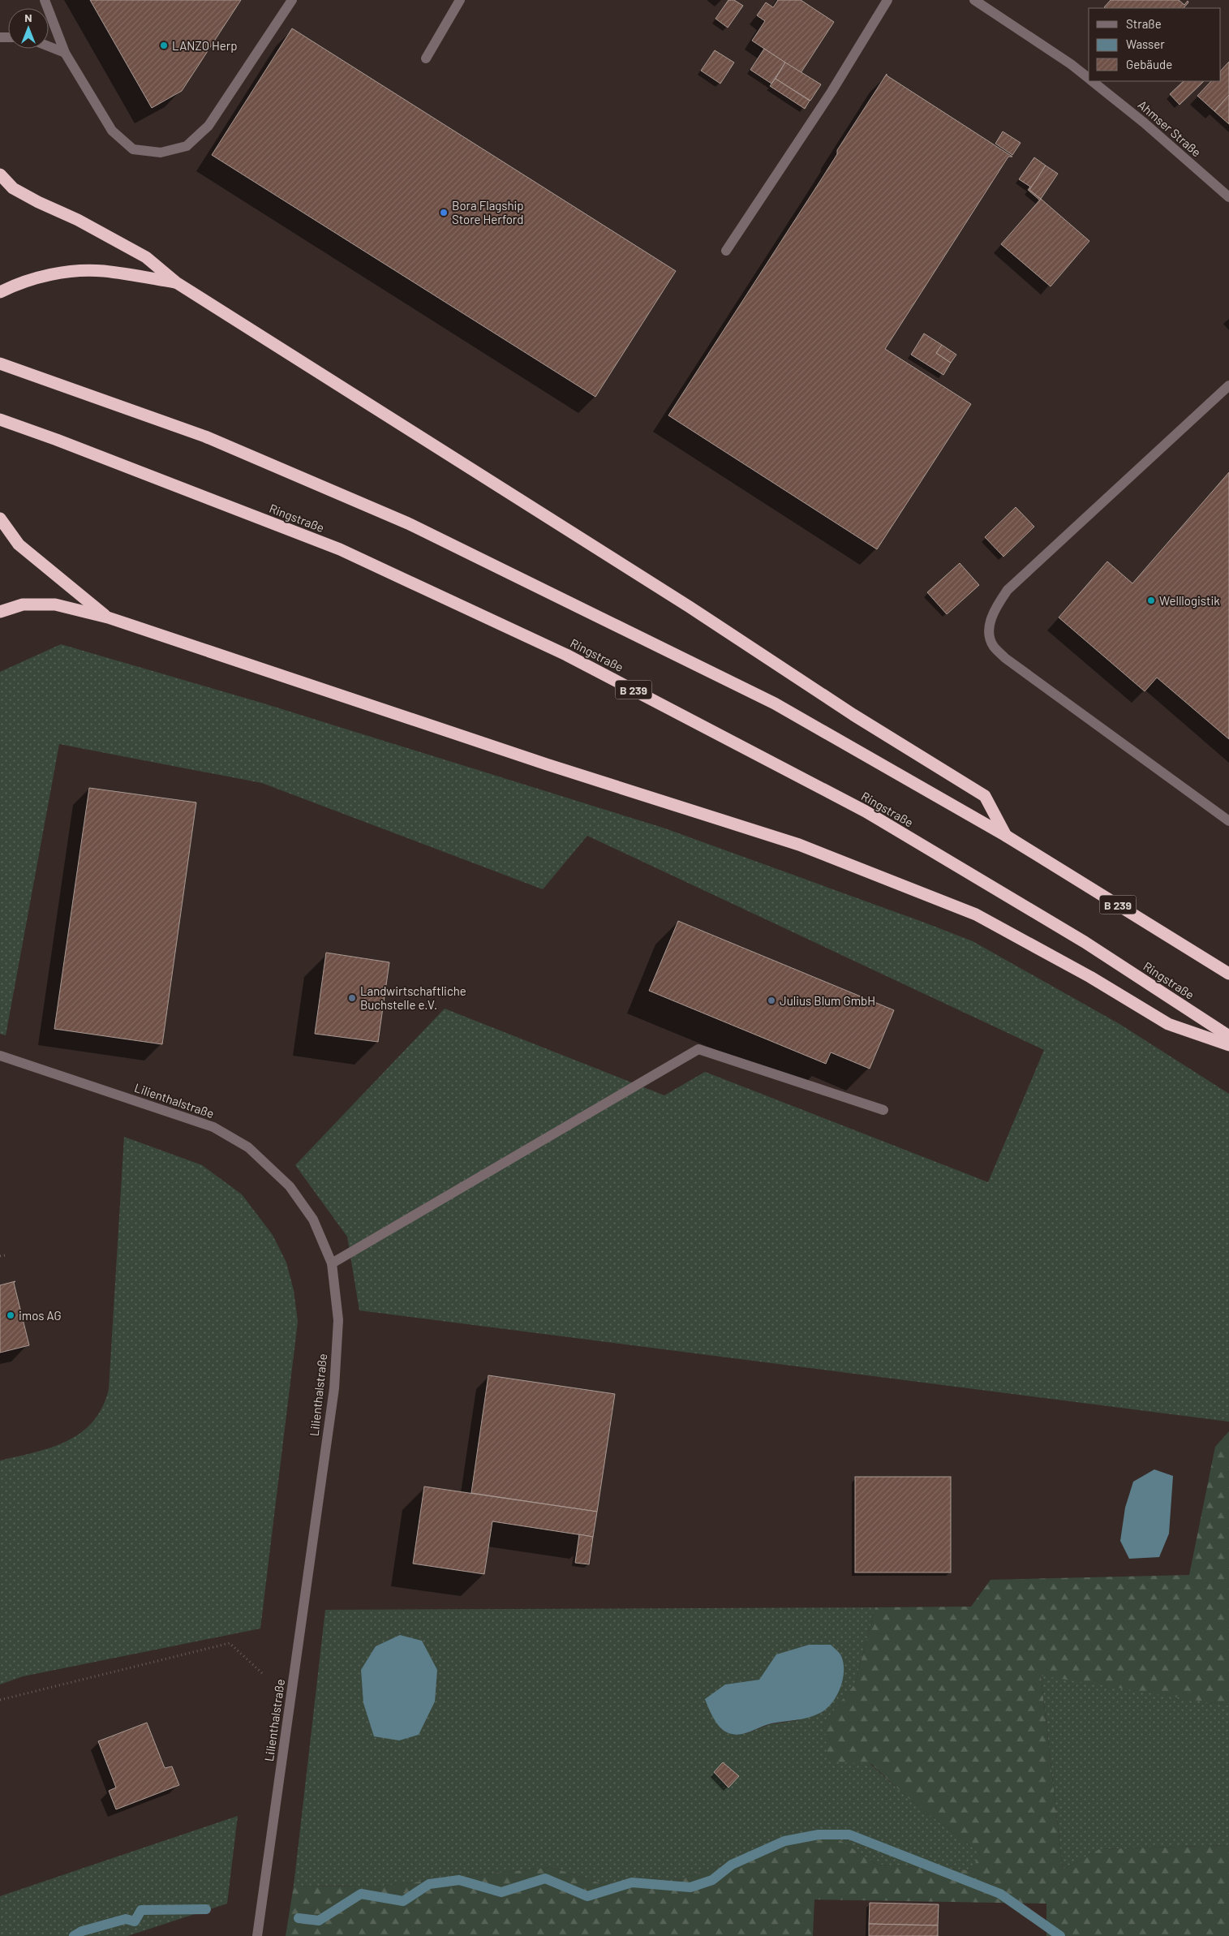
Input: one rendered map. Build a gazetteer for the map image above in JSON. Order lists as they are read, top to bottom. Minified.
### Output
{"streets":{"highway":["Ringstraße","B 239"],"street":["Ahmser Straße","Lilienthalstraße"]},"places":["LANZO Herp","Bora Flagship Store Herford","Welllogistik","Landwirtschaftliche Buchstelle e.V.","Julius Blum GmbH","imos AG"],"legend":["Straße","Wasser","Gebäude"],"north":"top"}
